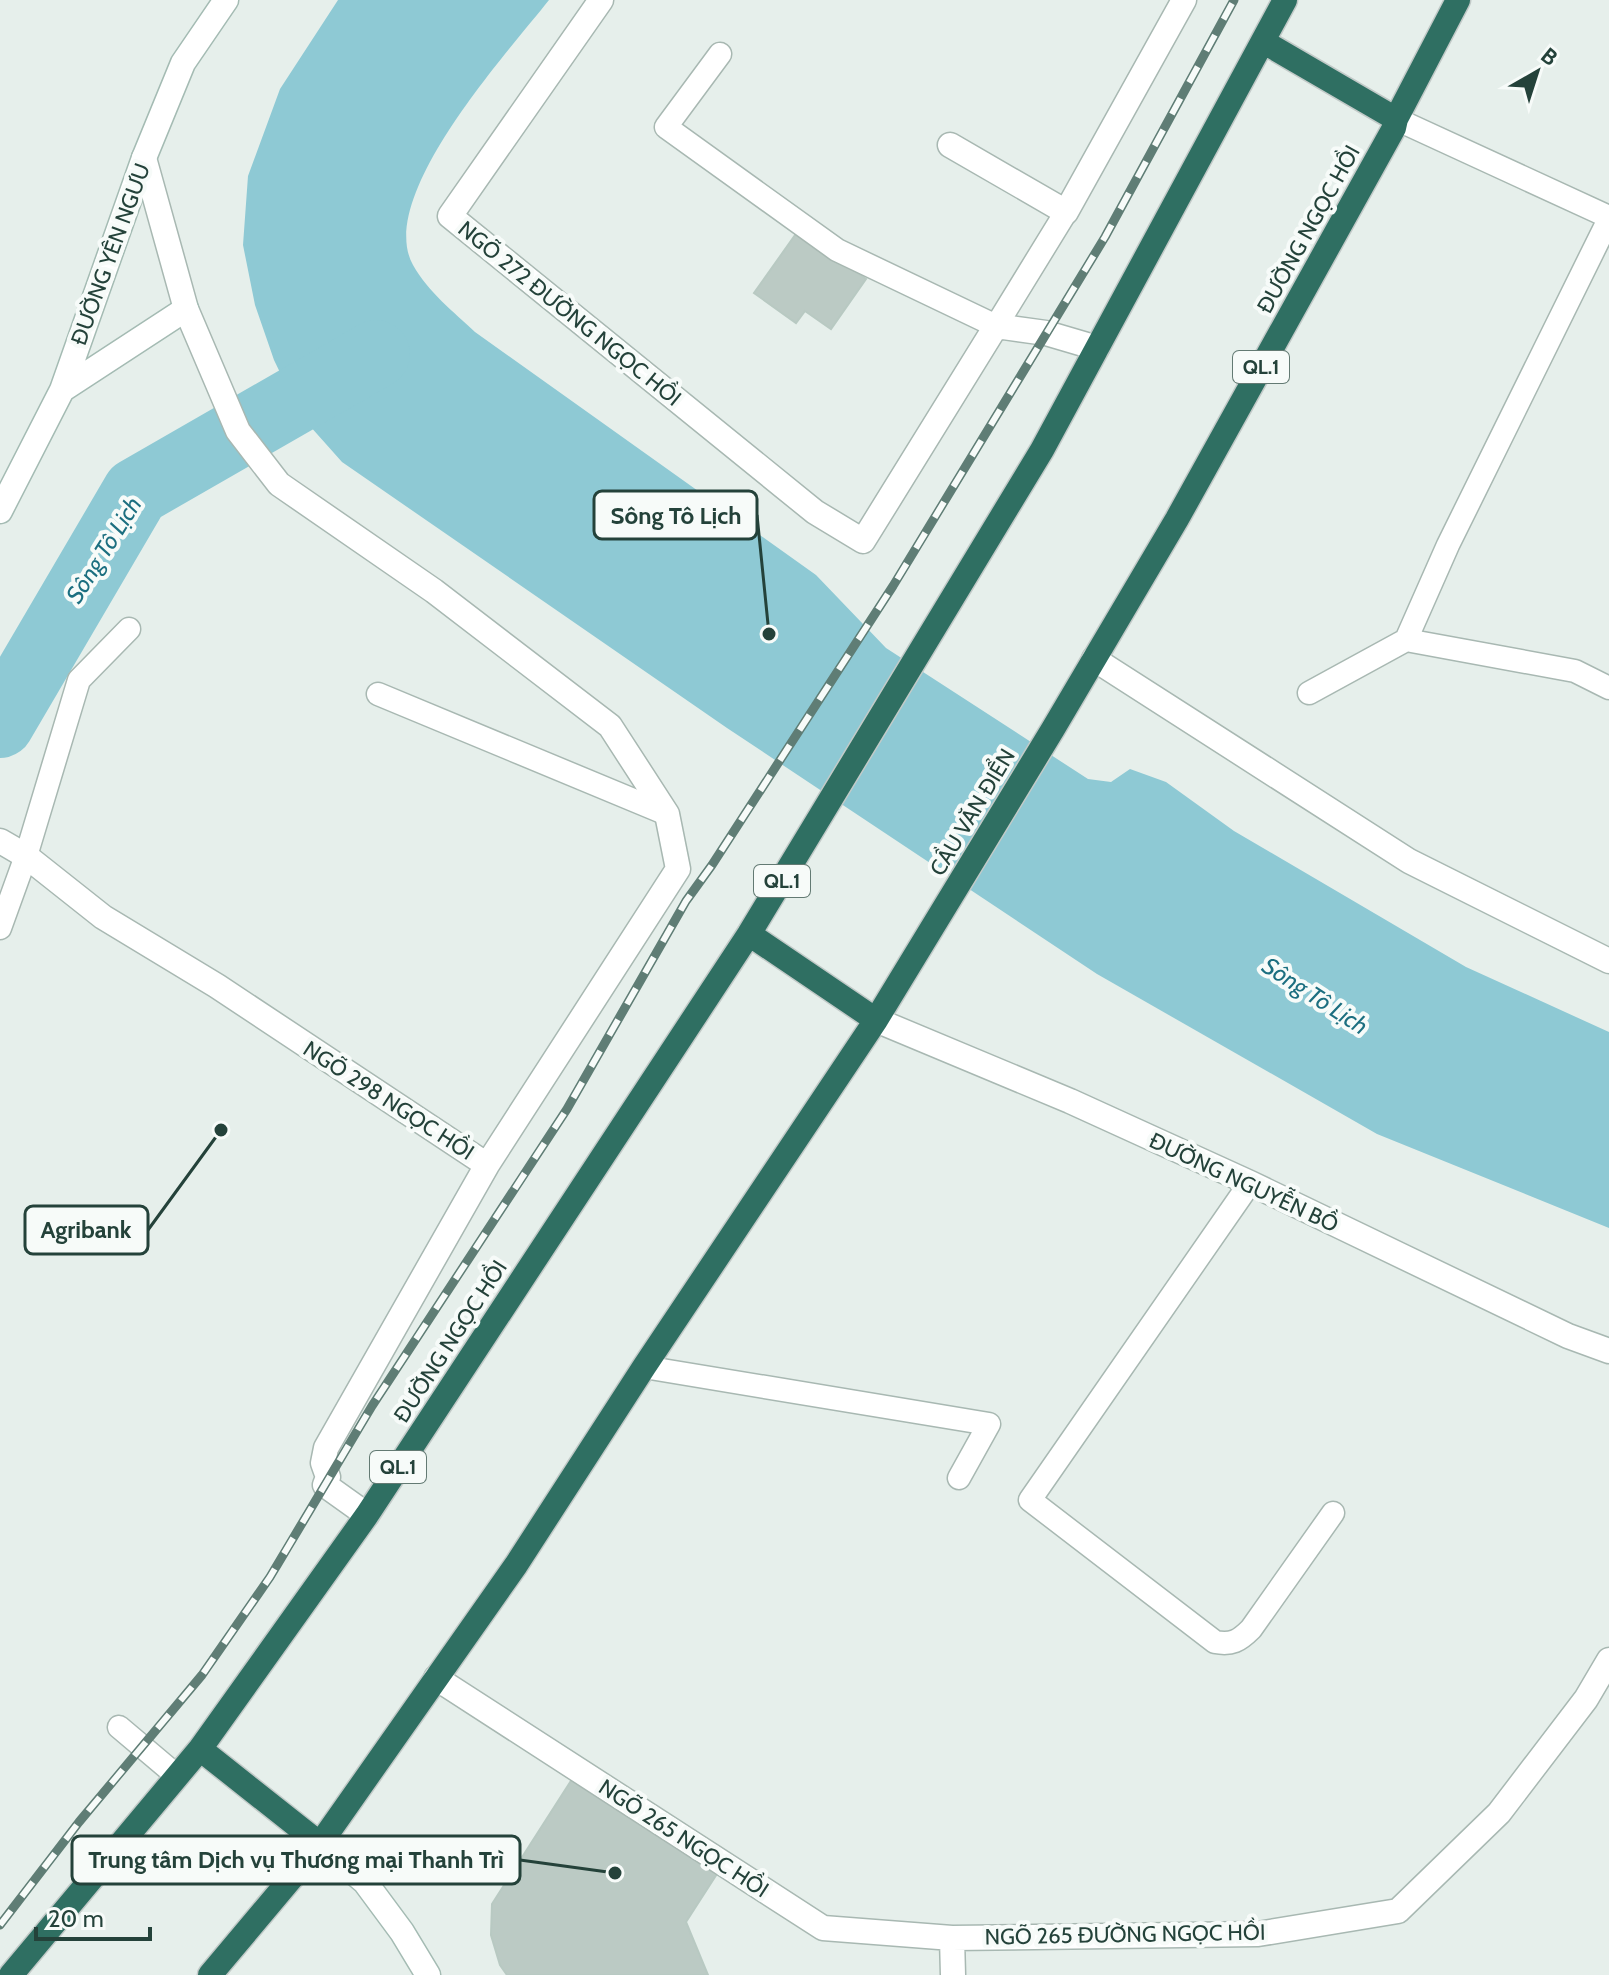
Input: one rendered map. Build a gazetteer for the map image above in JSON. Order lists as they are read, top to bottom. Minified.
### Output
{"streets":{"highway":["ĐƯỜNG NGỌC HỒI","QL.1","CẦU VĂN ĐIỂN"],"street":["ĐƯỜNG YÊN NGƯU","NGÕ 272 ĐƯỜNG NGỌC HỒI","NGÕ 298 NGỌC HỒI","ĐƯỜNG NGUYỄN BỒ","NGÕ 265 NGỌC HỒI","NGÕ 265 ĐƯỜNG NGỌC HỒI"]},"crossings":[["ĐƯỜNG NGỌC HỒI","QL.1"],["ĐƯỜNG NGỌC HỒI","CẦU VĂN ĐIỂN"],["ĐƯỜNG NGỌC HỒI","NGÕ 298 NGỌC HỒI"],["QL.1","CẦU VĂN ĐIỂN"],["QL.1","ĐƯỜNG NGUYỄN BỒ"],["QL.1","NGÕ 265 NGỌC HỒI"],["CẦU VĂN ĐIỂN","ĐƯỜNG NGUYỄN BỒ"],["NGÕ 265 NGỌC HỒI","NGÕ 265 ĐƯỜNG NGỌC HỒI"]],"water":["Sông Tô Lịch"],"places":["Sông Tô Lịch","Agribank","Trung tâm Dịch vụ Thương mại Thanh Trì"],"scale_bar":"20 m","north":"top right"}
